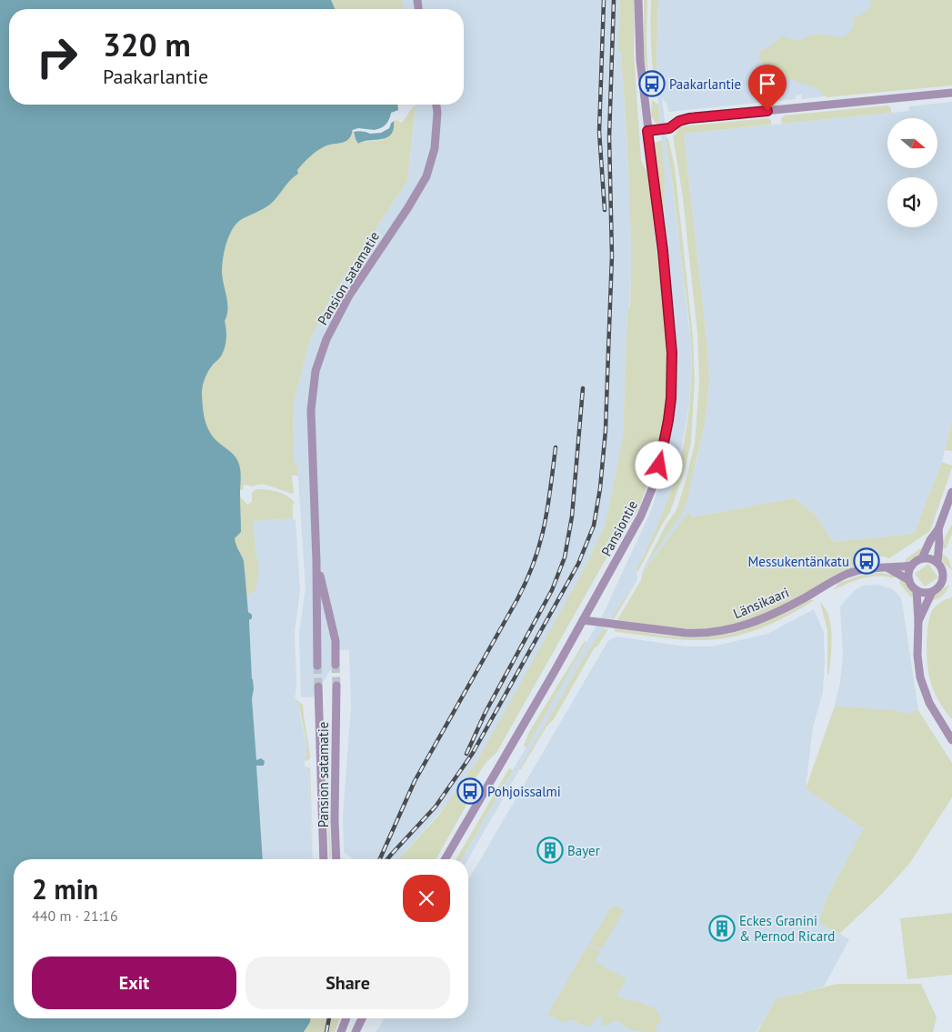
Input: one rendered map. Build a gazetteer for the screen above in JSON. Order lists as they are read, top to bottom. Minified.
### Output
{"streets":{"street":["Pansion satamatie","Pansiontie","Länsikaari"]},"crossings":[["Pansiontie","Länsikaari"]],"places":{"bus stop":["Paakarlantie","Messukentänkatu","Pohjoissalmi"],"building":["Bayer","Eckes Granini & Pernod Ricard"]},"north":"right","page":{"turn":["320 m","Paakarlantie"],"heading":["2 min","440 m · 21:16"],"buttons":["Exit","Share"]}}
